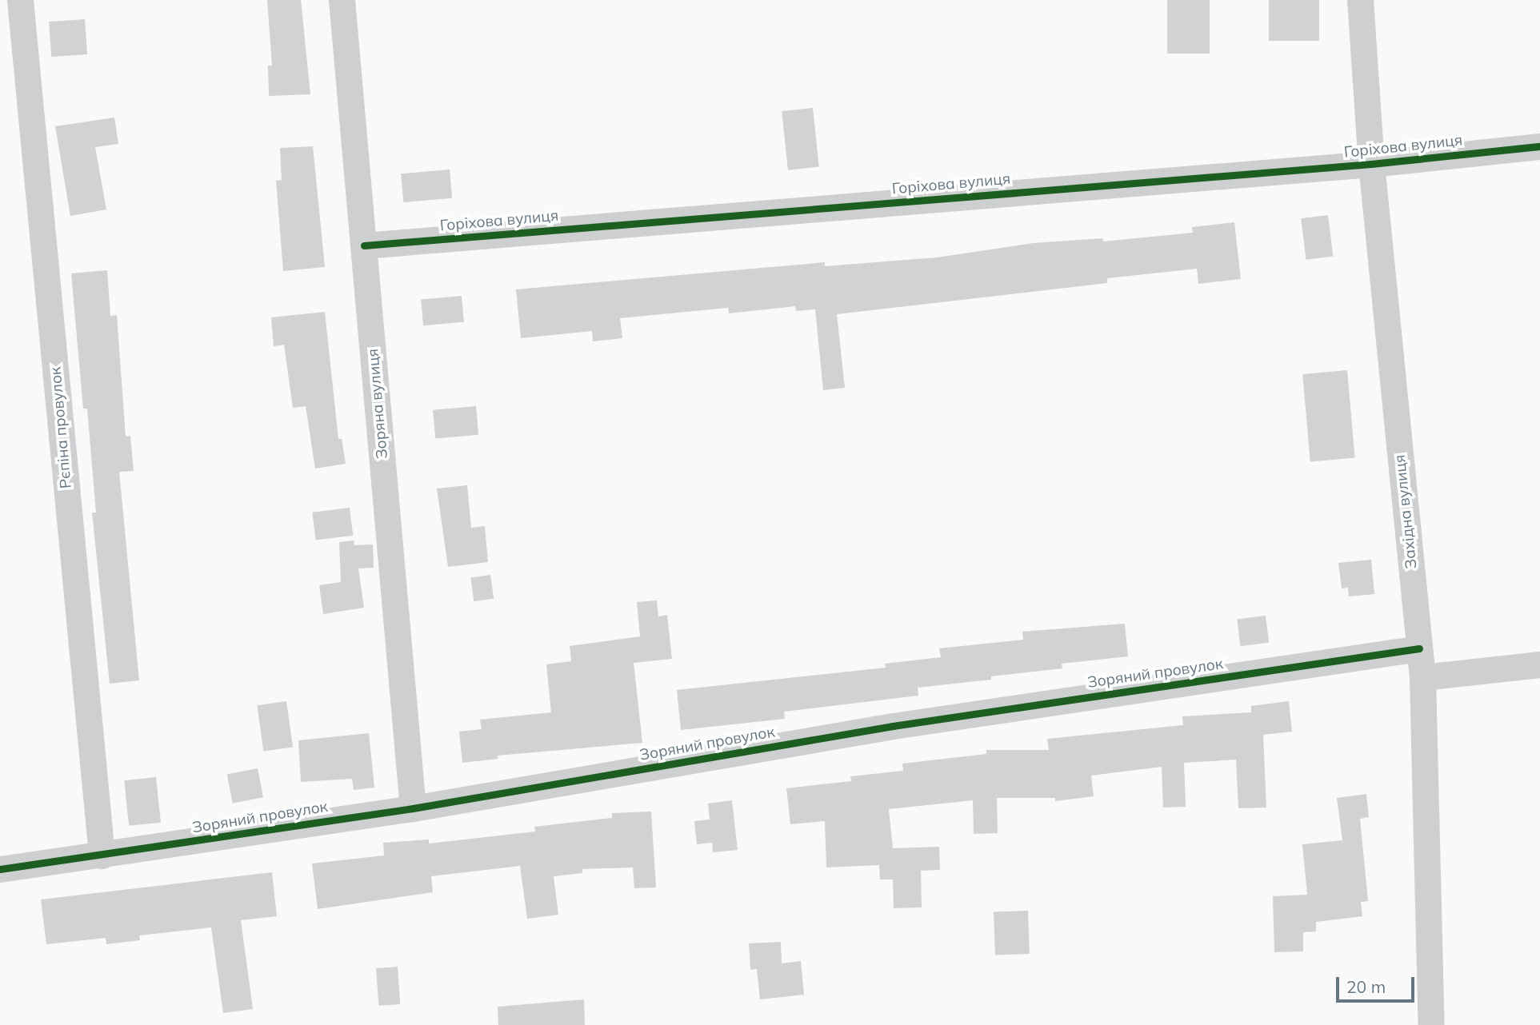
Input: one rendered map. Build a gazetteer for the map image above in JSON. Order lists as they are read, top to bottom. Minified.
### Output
{"streets":{"street":["Горіхова вулиця","Зоряна вулиця","Рєпіна провулок","Західна вулиця","Зоряний провулок"]},"crossings":[["Горіхова вулиця","Зоряна вулиця"],["Горіхова вулиця","Західна вулиця"],["Зоряна вулиця","Зоряний провулок"],["Рєпіна провулок","Зоряний провулок"],["Західна вулиця","Зоряний провулок"]],"scale_bar":"20 m"}
